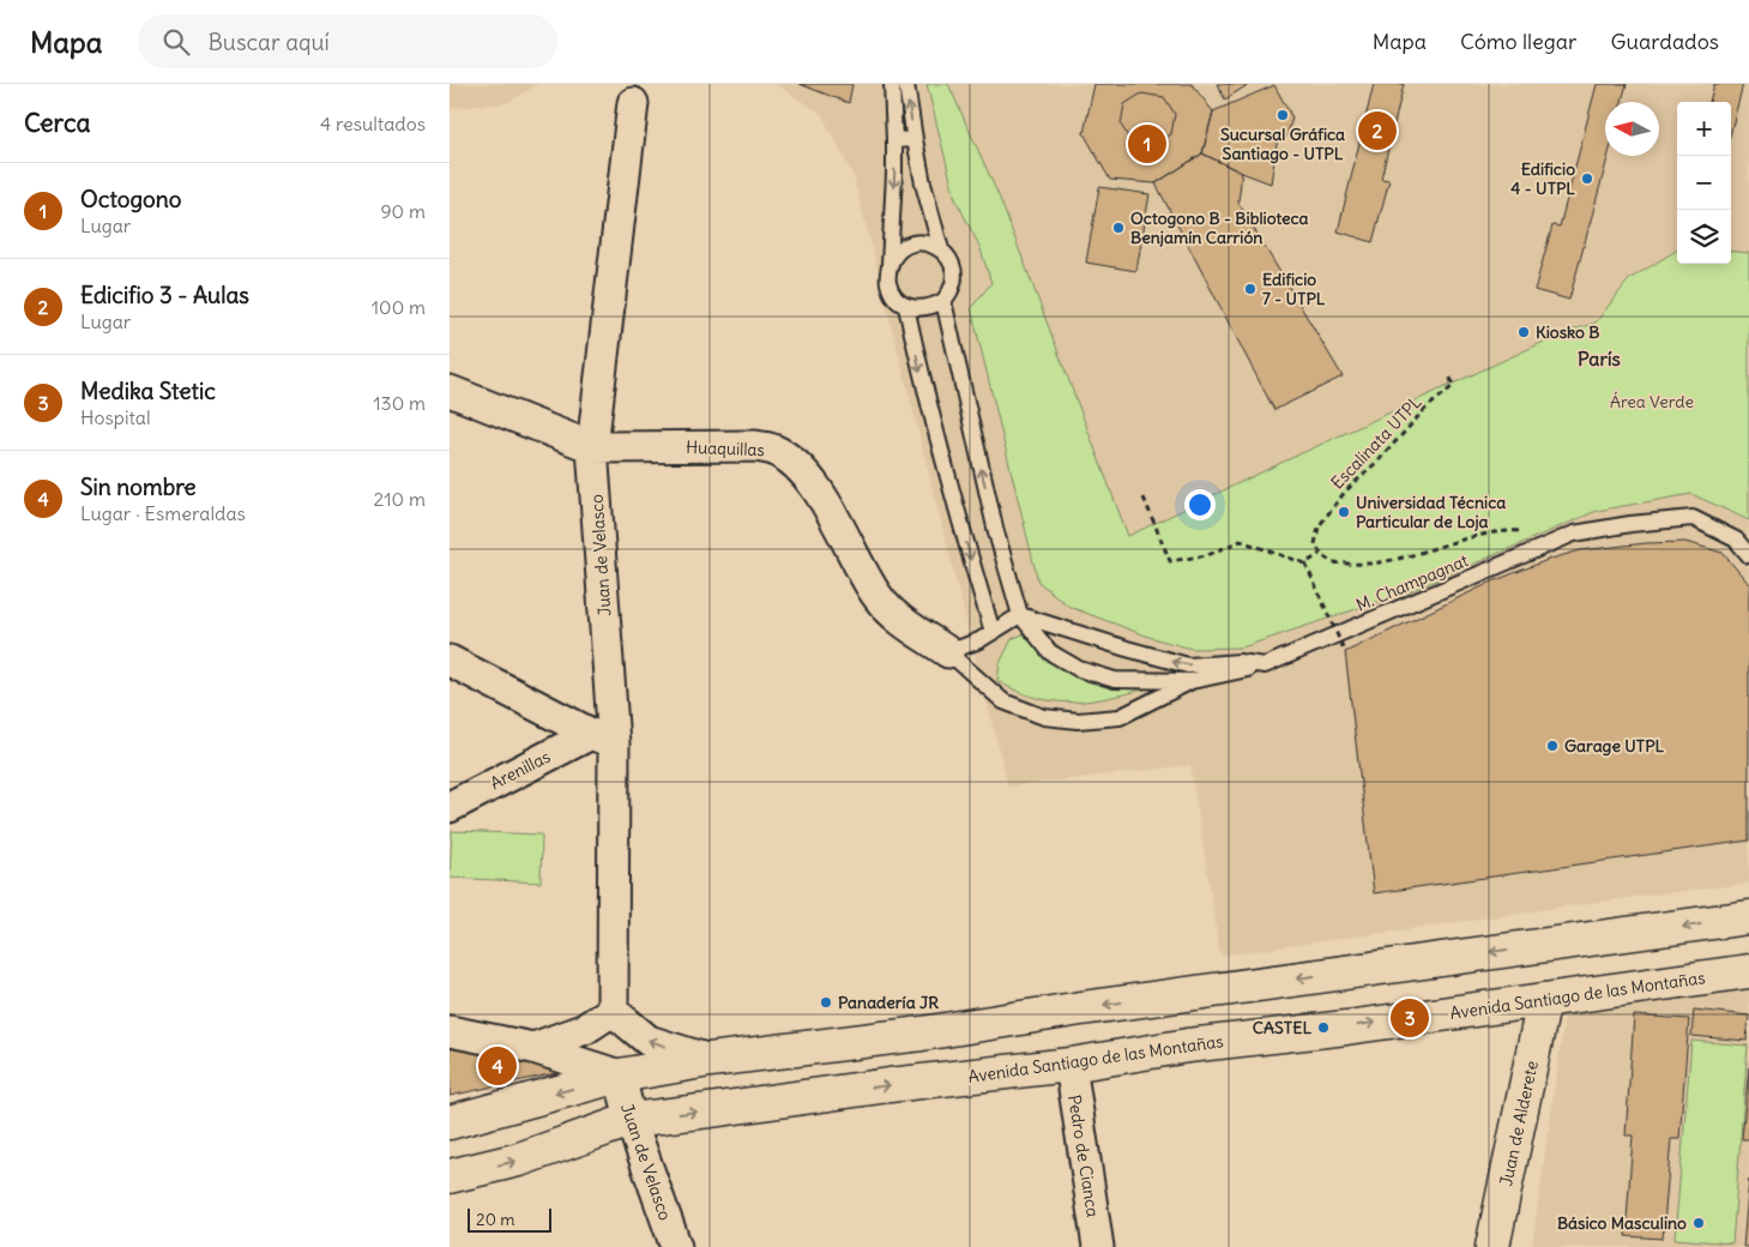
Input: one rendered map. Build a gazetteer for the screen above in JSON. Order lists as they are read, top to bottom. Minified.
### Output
{"streets":{"main road":["Avenida Santiago de las Montañas","Juan de Alderete"],"street":["Huaquillas","Juan de Velasco","Arenillas","Pedro de Cianca"],"lane":["M. Champagnat"],"path":["Escalinata UTPL"]},"crossings":[["Huaquillas","Juan de Velasco"],["Huaquillas","M. Champagnat"],["Juan de Velasco","Arenillas"],["Juan de Velasco","Avenida Santiago de las Montañas"],["Avenida Santiago de las Montañas","Juan de Alderete"],["Avenida Santiago de las Montañas","Pedro de Cianca"]],"districts":["París"],"parks":["Área Verde"],"places":["Sucursal Gráfica Santiago - UTPL","Edificio 4 - UTPL","Octogono B - Biblioteca Benjamín Carrión","Edificio 7 - UTPL","Kiosko B","Universidad Técnica Particular de Loja","Garage UTPL","Panadería JR","CASTEL","Básico Masculino"],"scale_bar":"20 m","north":"left","page":{"header":"Mapa","search":"Buscar aquí","nav":["Mapa","Cómo llegar","Guardados"],"heading":["Cerca","4 resultados"],"map_buttons":["+","−"],"pins":["2","1","3","4"],"list":[{"mark":"1","name":"Octogono","note":"Lugar","value":"90 m"},{"mark":"2","name":"Edicifio 3 - Aulas","note":"Lugar","value":"100 m"},{"mark":"3","name":"Medika Stetic","note":"Hospital","value":"130 m"},{"mark":"4","name":"Sin nombre","note":"Lugar · Esmeraldas","value":"210 m"}],"scale":"20 m"}}
